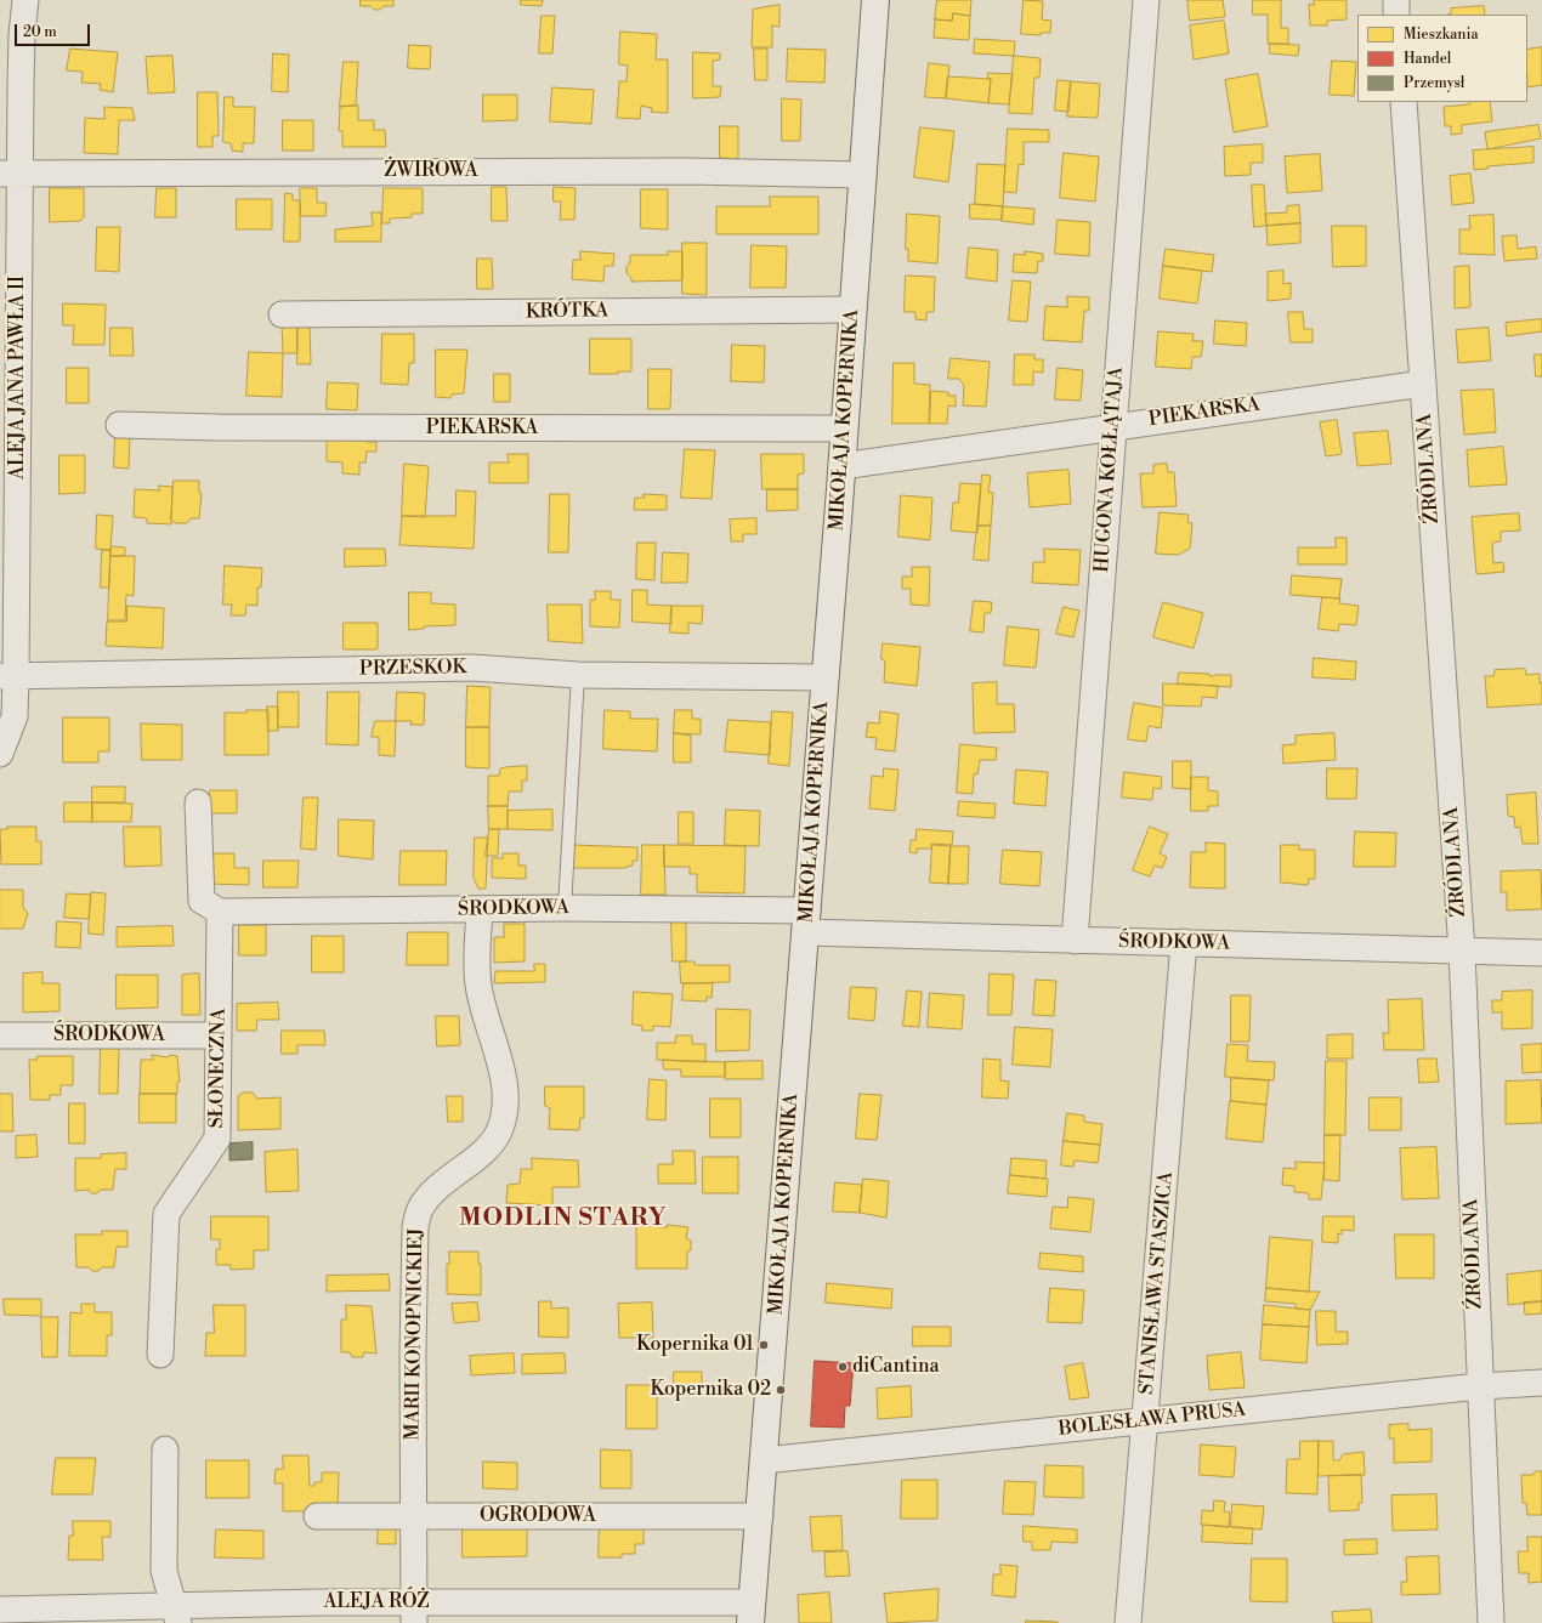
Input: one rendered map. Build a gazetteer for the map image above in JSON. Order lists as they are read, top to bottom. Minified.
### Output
{"streets":{"street":["ŻWIROWA","KRÓTKA","ALEJA JANA PAWŁA II","PIEKARSKA","MIKOŁAJA KOPERNIKA","ŹRÓDLANA","HUGONA KOŁŁĄTAJA","PRZESKOK","ŚRODKOWA","SŁONECZNA","STANISŁAWA STASZICA","MARII KONOPNICKIEJ","BOLESŁAWA PRUSA","OGRODOWA","ALEJA RÓŻ"]},"crossings":[["ŻWIROWA","ALEJA JANA PAWŁA II"],["ŻWIROWA","MIKOŁAJA KOPERNIKA"],["KRÓTKA","MIKOŁAJA KOPERNIKA"],["ALEJA JANA PAWŁA II","PRZESKOK"],["PIEKARSKA","MIKOŁAJA KOPERNIKA"],["PIEKARSKA","ŹRÓDLANA"],["PIEKARSKA","HUGONA KOŁŁĄTAJA"],["MIKOŁAJA KOPERNIKA","PRZESKOK"],["MIKOŁAJA KOPERNIKA","ŚRODKOWA"],["MIKOŁAJA KOPERNIKA","BOLESŁAWA PRUSA"],["MIKOŁAJA KOPERNIKA","OGRODOWA"],["MIKOŁAJA KOPERNIKA","ALEJA RÓŻ"],["ŹRÓDLANA","ŚRODKOWA"],["ŹRÓDLANA","BOLESŁAWA PRUSA"],["HUGONA KOŁŁĄTAJA","ŚRODKOWA"],["ŚRODKOWA","SŁONECZNA"],["ŚRODKOWA","STANISŁAWA STASZICA"],["ŚRODKOWA","MARII KONOPNICKIEJ"],["STANISŁAWA STASZICA","BOLESŁAWA PRUSA"],["MARII KONOPNICKIEJ","OGRODOWA"],["MARII KONOPNICKIEJ","ALEJA RÓŻ"]],"districts":["MODLIN STARY"],"places":["Kopernika 01","diCantina","Kopernika 02"],"legend":["Mieszkania","Handel","Przemysł"],"scale_bar":"20 m"}
